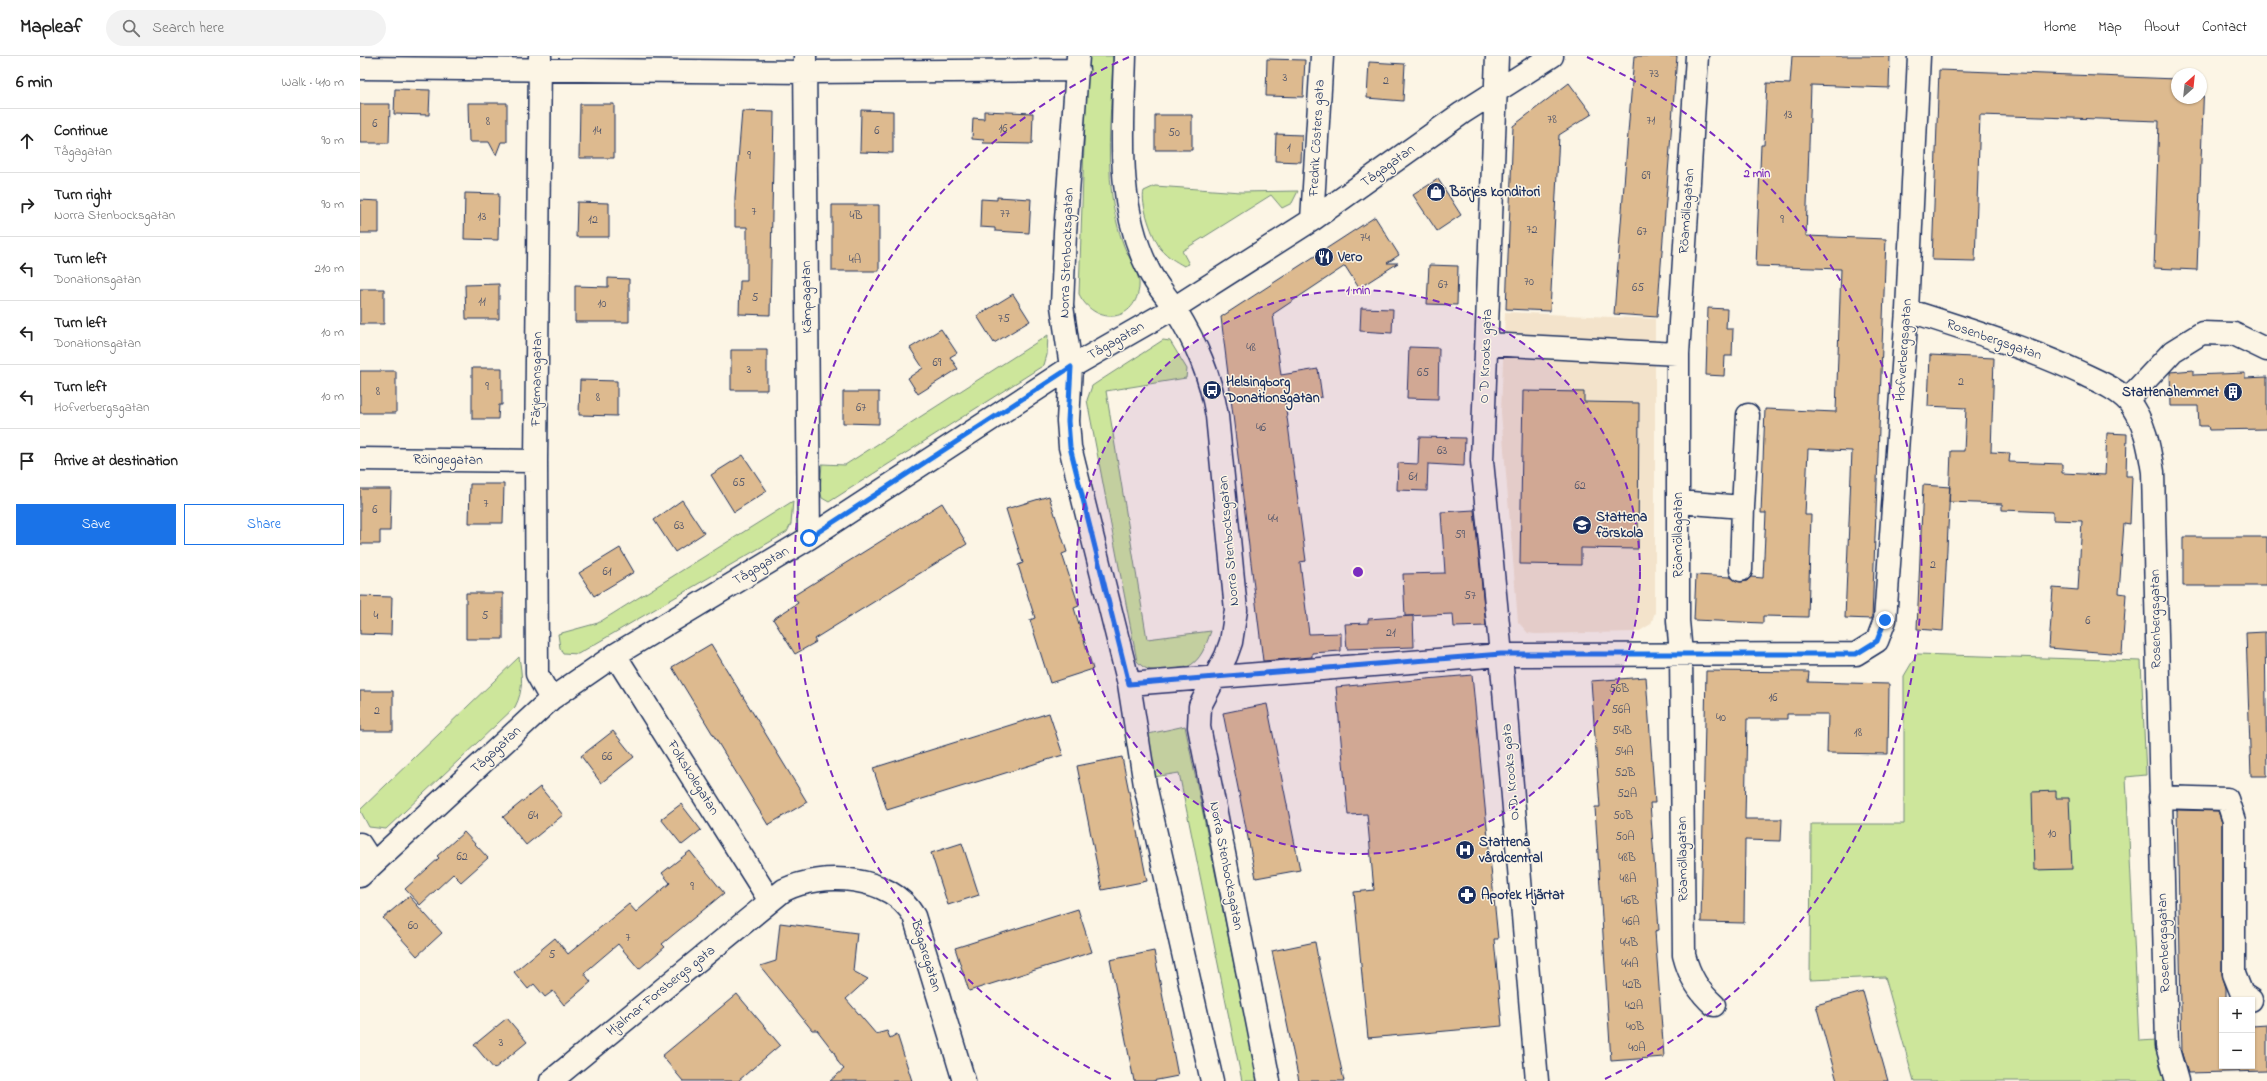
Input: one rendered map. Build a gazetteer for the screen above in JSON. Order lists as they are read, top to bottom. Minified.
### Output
{"streets":{"street":["Fredrik Cösters gata","Tågagatan","Röamöllagatan","Norra Stenbocksgatan","Kämpagatan","Rosenbergsgatan","Hofverbergsgatan","O D Krooks gata","Färjemansgatan","Röingegatan","O.D. Krooks gata","Folkskolegatan","Bagaregatan","Hjalmar Forsbergs gata"]},"crossings":[["Fredrik Cösters gata","Tågagatan"],["Tågagatan","Norra Stenbocksgatan"],["Tågagatan","Kämpagatan"],["Tågagatan","O D Krooks gata"],["Tågagatan","Färjemansgatan"],["Tågagatan","Folkskolegatan"],["Röamöllagatan","Hofverbergsgatan"],["Rosenbergsgatan","Hofverbergsgatan"],["O D Krooks gata","O.D. Krooks gata"],["Färjemansgatan","Röingegatan"],["Folkskolegatan","Bagaregatan"],["Folkskolegatan","Hjalmar Forsbergs gata"],["Bagaregatan","Hjalmar Forsbergs gata"]],"places":{"shop":["Börjes konditori"],"restaurant":["Vero"],"bus stop":["Helsingborg Donationsgatan"],"building":["Stattenahemmet"],"school or university":["Stattena förskola"],"hospital":["Stattena vårdcentral"],"pharmacy":["Apotek Hjärtat"]},"house_numbers":["73","3","2","13","78","71","8","6","16","14","6","50","1","9","69","7","77","4B","13","12","9","72","67","74","4A","70","67","65","5","11","10","75","48","69","3","65","2","9","8","8","67","46","63","61","65","62","7","6","44","63","59","2","61","57","4","5","6","21","56B","16","56A","2","40","54B","18","54A","66","52B","52A","64","50B","10","50A","62","48B","48A","9","46B","46A","60","7","44B","5","44A","42B","42A","40B","3","40A"],"north":"top right","page":{"header":"Mapleaf","search":"Search here","nav":["Home","Map","About","Contact"],"heading":["6 min","Walk · 410 m"],"list":[["Continue","Tågagatan","90 m"],["Turn right","Norra Stenbocksgatan","90 m"],["Turn left","Donationsgatan","210 m"],["Turn left","Donationsgatan","10 m"],["Turn left","Hofverbergsgatan","10 m"],"Arrive at destination"],"buttons":["Save","Share"],"map_buttons":["+","−"]},"rings":["2 min","1 min"]}
